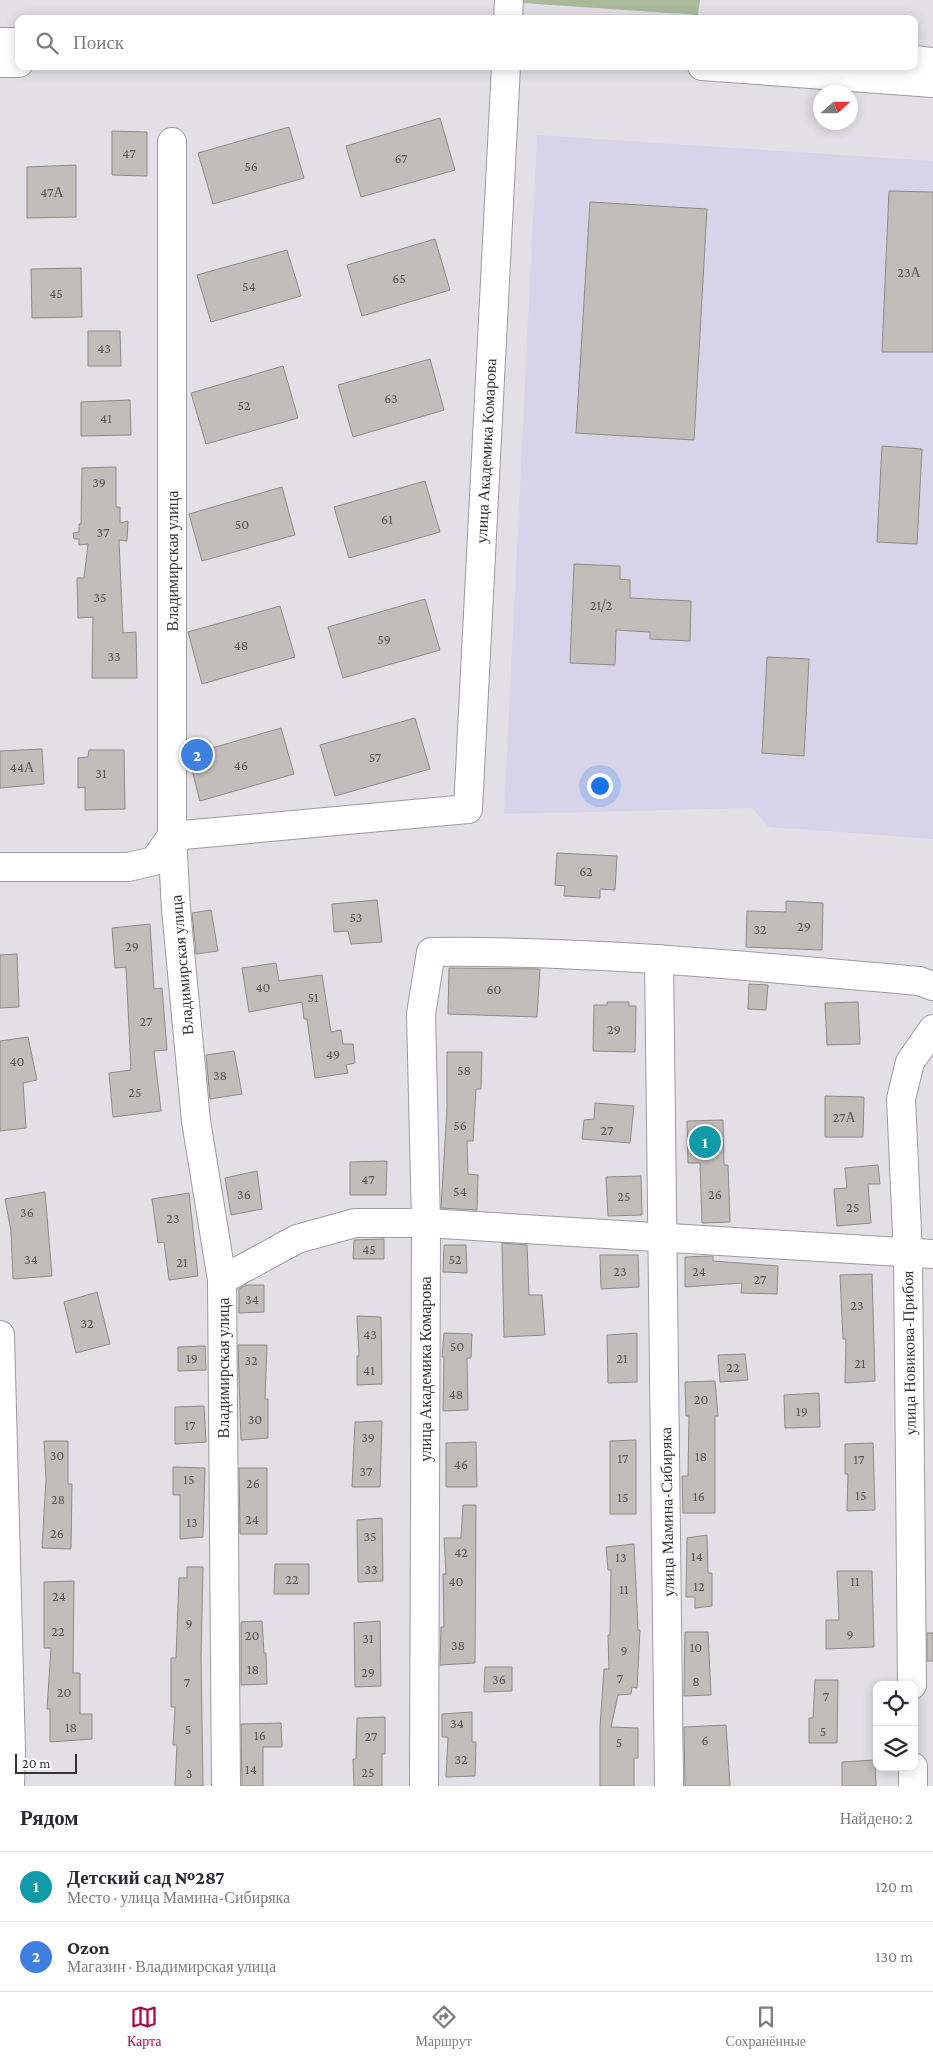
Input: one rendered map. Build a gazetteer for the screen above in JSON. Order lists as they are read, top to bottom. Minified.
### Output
{"streets":{"street":["улица Академика Комарова","Владимирская улица","улица Новикова-Прибоя","улица Мамина-Сибиряка"]},"crossings":[["улица Академика Комарова","Владимирская улица"],["улица Академика Комарова","улица Мамина-Сибиряка"]],"house_numbers":["47","67","56","47А","23А","65","54","45","43","63","52","41","39","61","50","37","35","21/2","59","48","33","57","46","44А","31","62","53","29","32","29","40","60","51","27","29","49","40","58","38","25","27А","56","27","47","54","36","26","25","25","36","23","45","34","52","21","23","24","27","34","23","32","43","50","19","21","32","21","22","41","48","20","19","30","17","39","30","18","17","17","46","37","15","26","15","16","15","28","24","13","26","35","42","14","13","33","22","40","11","12","11","24","9","22","9","20","31","38","10","9","18","29","7","36","8","7","20","7","34","18","5","5","16","27","6","5","32","14","25","3"],"scale_bar":"20 m","north":"right","page":{"search":"Поиск","pins":["2","1"],"scale":"20 m","heading":["Рядом","Найдено: 2"],"list":[{"mark":"1","name":"Детский сад №287","note":"Место · улица Мамина-Сибиряка","value":"120 m"},{"mark":"2","name":"Ozon","note":"Магазин · Владимирская улица","value":"130 m"}],"nav":["Карта","Маршрут","Сохранённые"]}}
